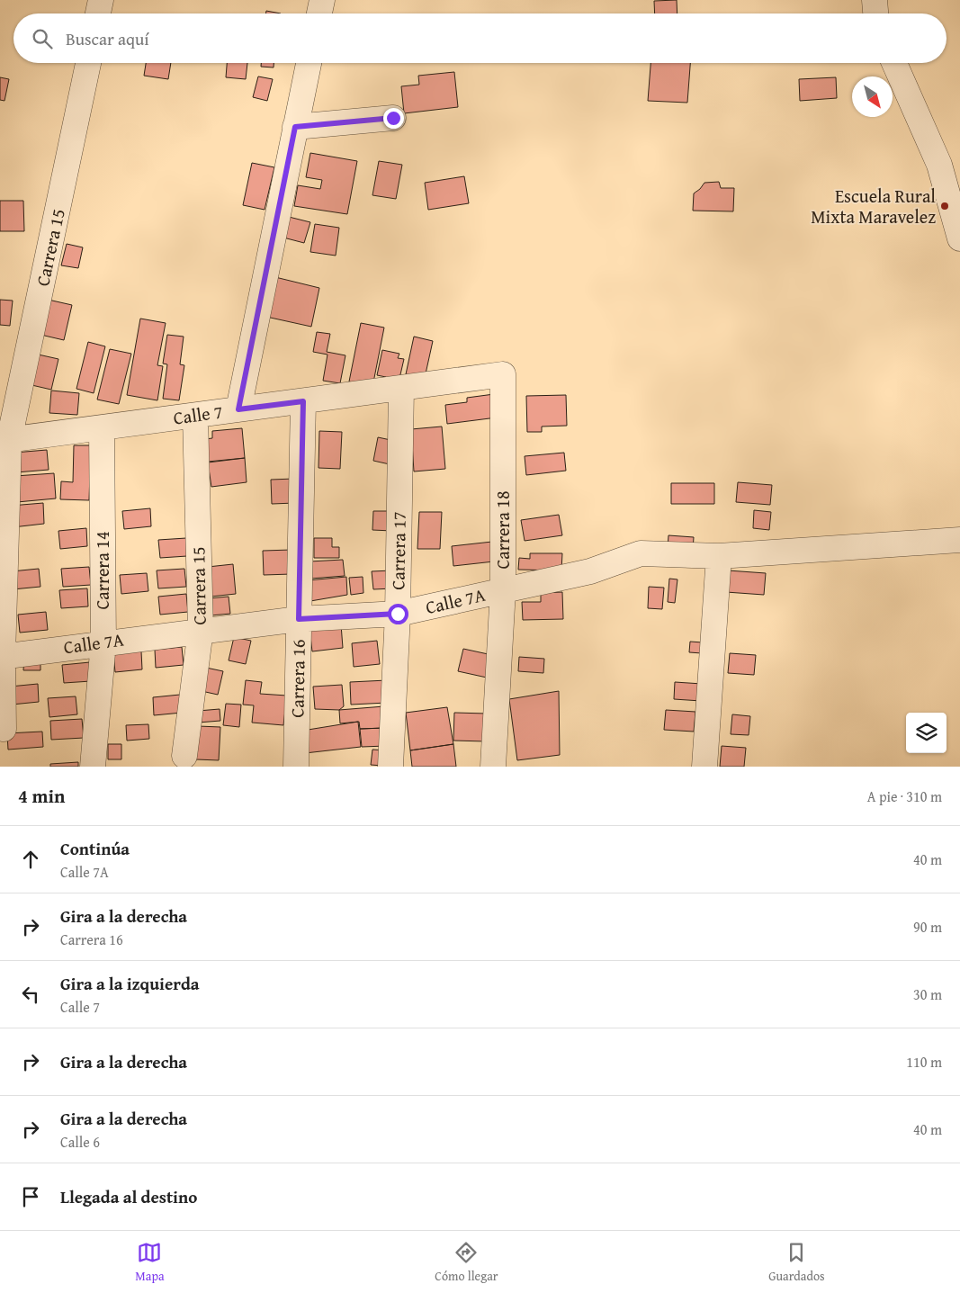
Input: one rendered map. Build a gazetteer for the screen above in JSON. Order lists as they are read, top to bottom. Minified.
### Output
{"streets":{"street":["Carrera 15","Calle 7","Carrera 18","Carrera 17","Carrera 14","Calle 7A","Carrera 16"]},"crossings":[["Carrera 15","Calle 7"],["Carrera 15","Calle 7A"],["Calle 7","Carrera 18"],["Calle 7","Carrera 17"],["Calle 7","Carrera 14"],["Calle 7","Carrera 16"],["Carrera 18","Calle 7A"],["Carrera 17","Calle 7A"],["Carrera 14","Calle 7A"],["Calle 7A","Carrera 16"]],"places":["Escuela Rural Mixta Maravelez"],"north":"bottom right","page":{"search":"Buscar aquí","heading":["4 min","A pie · 310 m"],"list":[["Continúa","Calle 7A","40 m"],["Gira a la derecha","Carrera 16","90 m"],["Gira a la izquierda","Calle 7","30 m"],["Gira a la derecha","110 m"],["Gira a la derecha","Calle 6","40 m"],"Llegada al destino"],"nav":["Mapa","Cómo llegar","Guardados"]}}
